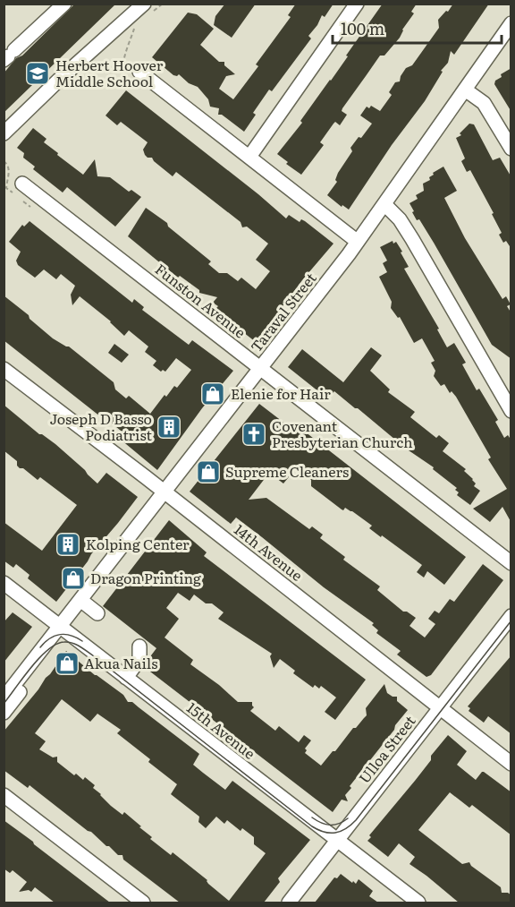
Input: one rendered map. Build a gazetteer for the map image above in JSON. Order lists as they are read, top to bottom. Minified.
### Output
{"streets":{"street":["Funston Avenue","Taraval Street","14th Avenue","15th Avenue","Ulloa Street"]},"crossings":[["Funston Avenue","Taraval Street"],["Taraval Street","14th Avenue"],["Taraval Street","15th Avenue"],["14th Avenue","Ulloa Street"],["15th Avenue","Ulloa Street"]],"places":{"school or university":["Herbert Hoover Middle School"],"shop":["Elenie for Hair","Supreme Cleaners","Dragon Printing","Akua Nails"],"building":["Joseph D Basso Podiatrist","Kolping Center"],"church":["Covenant Presbyterian Church"]},"scale_bar":"100 m"}
